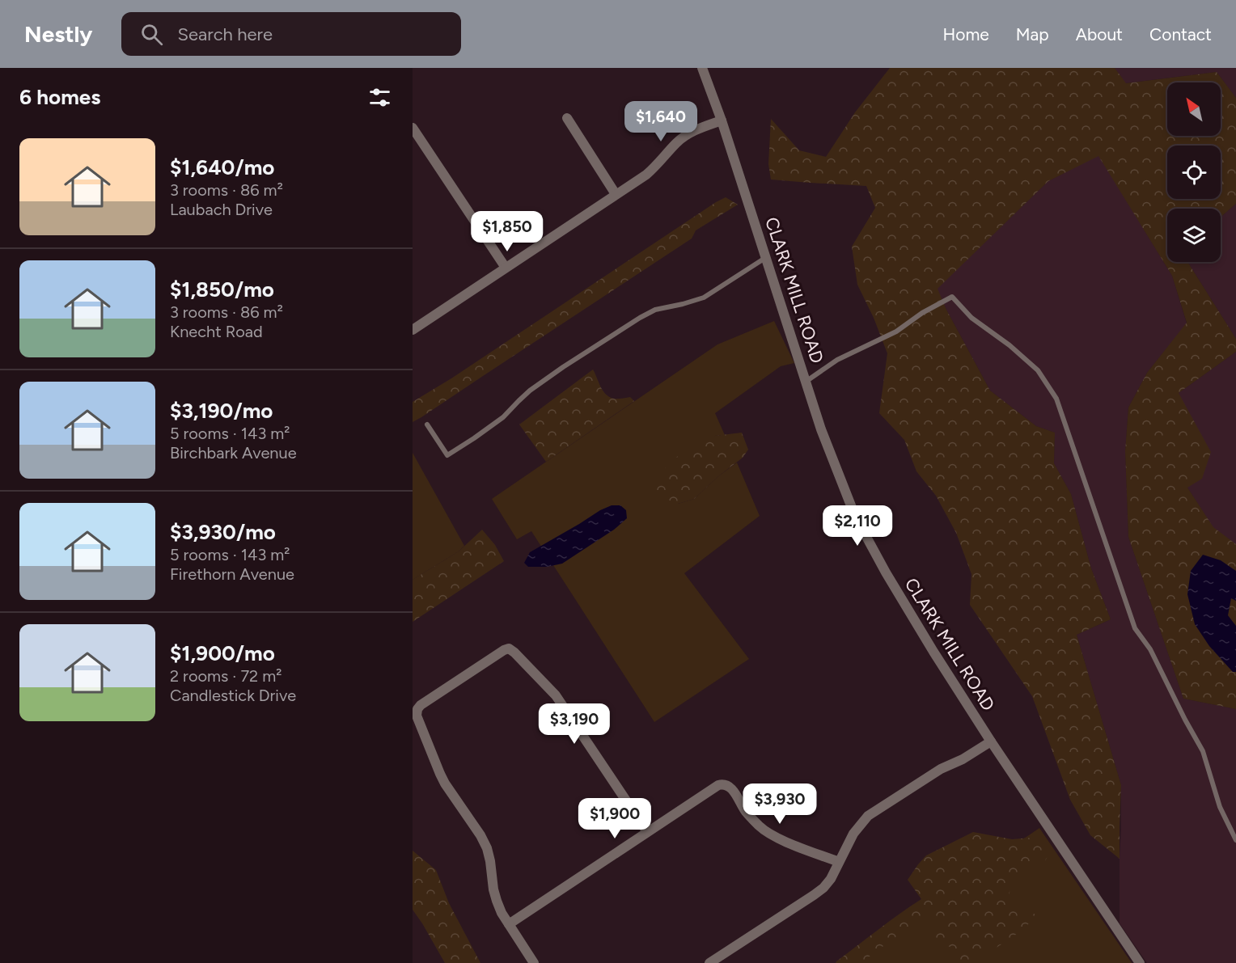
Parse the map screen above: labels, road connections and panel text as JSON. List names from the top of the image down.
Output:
{
  "streets": {
    "street": ["CLARK MILL ROAD"]
  },
  "north": "top left",
  "page": {
    "header": "Nestly",
    "search": "Search here",
    "nav": [
      "Home",
      "Map",
      "About",
      "Contact"
    ],
    "heading": "6 homes",
    "price": [
      "$1,640",
      "$1,850",
      "$2,110",
      "$3,190",
      "$3,930",
      "$1,900"
    ],
    "list": [
      {
        "name": "$1,640/mo",
        "note": "3 rooms · 86 m² · Laubach Drive"
      },
      {
        "name": "$1,850/mo",
        "note": "3 rooms · 86 m² · Knecht Road"
      },
      {
        "name": "$3,190/mo",
        "note": "5 rooms · 143 m² · Birchbark Avenue"
      },
      {
        "name": "$3,930/mo",
        "note": "5 rooms · 143 m² · Firethorn Avenue"
      },
      {
        "name": "$1,900/mo",
        "note": "2 rooms · 72 m² · Candlestick Drive"
      }
    ]
  }
}
